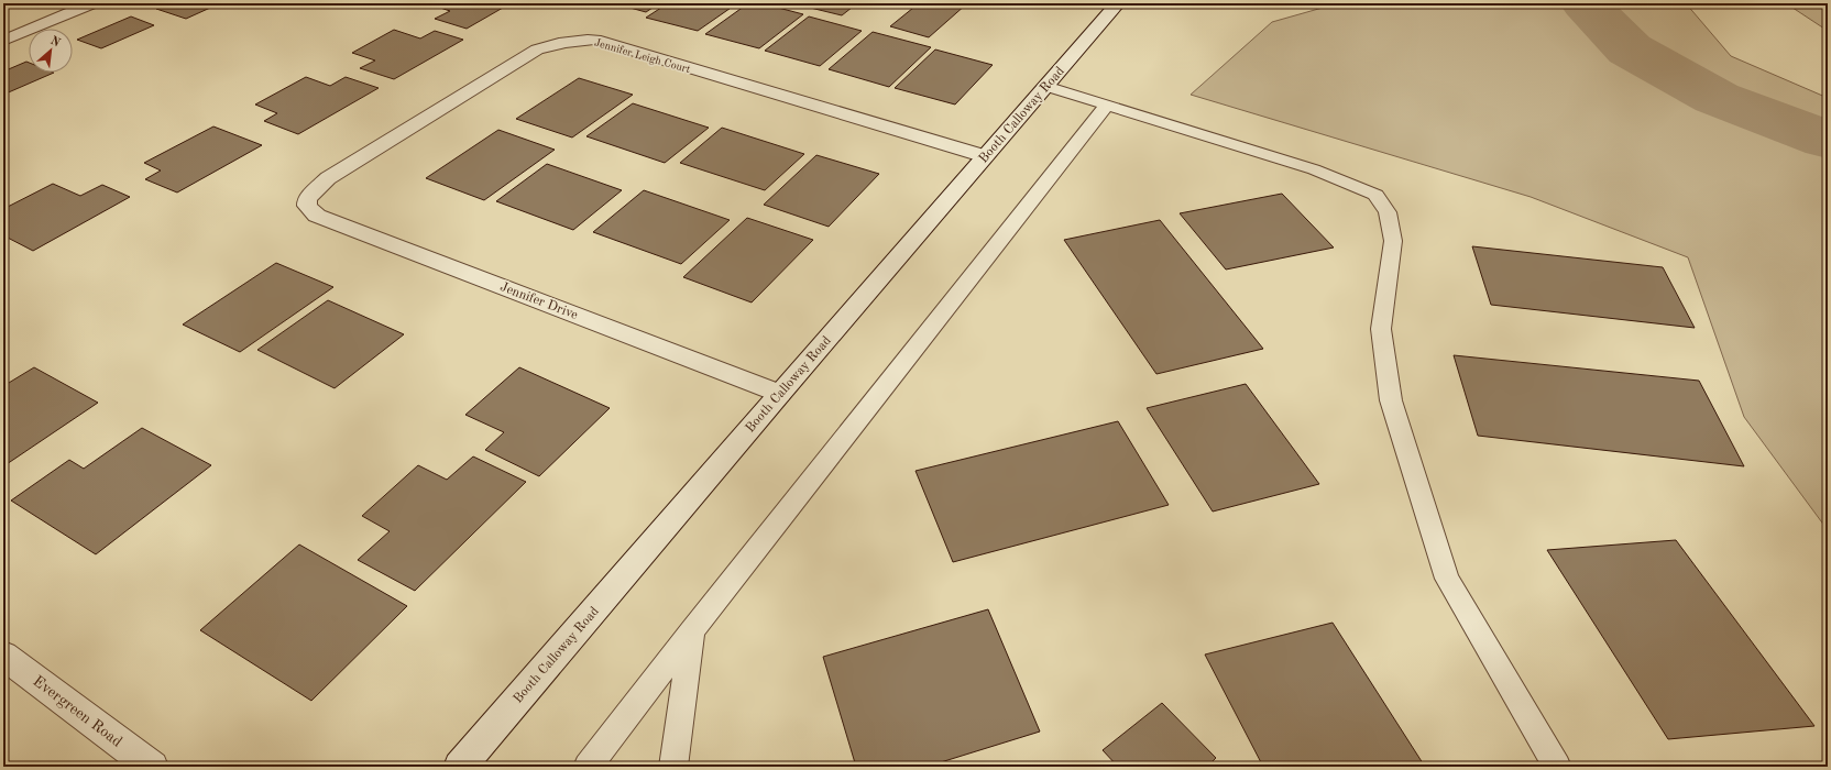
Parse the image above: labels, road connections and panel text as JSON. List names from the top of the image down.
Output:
{
  "streets": {
    "street": [
      "Jennifer Leigh Court",
      "Booth Calloway Road",
      "Jennifer Drive",
      "Evergreen Road"
    ]
  },
  "crossings": [
    ["Jennifer Leigh Court", "Booth Calloway Road"],
    ["Jennifer Leigh Court", "Jennifer Drive"],
    ["Booth Calloway Road", "Jennifer Drive"]
  ],
  "north": "top right"
}
